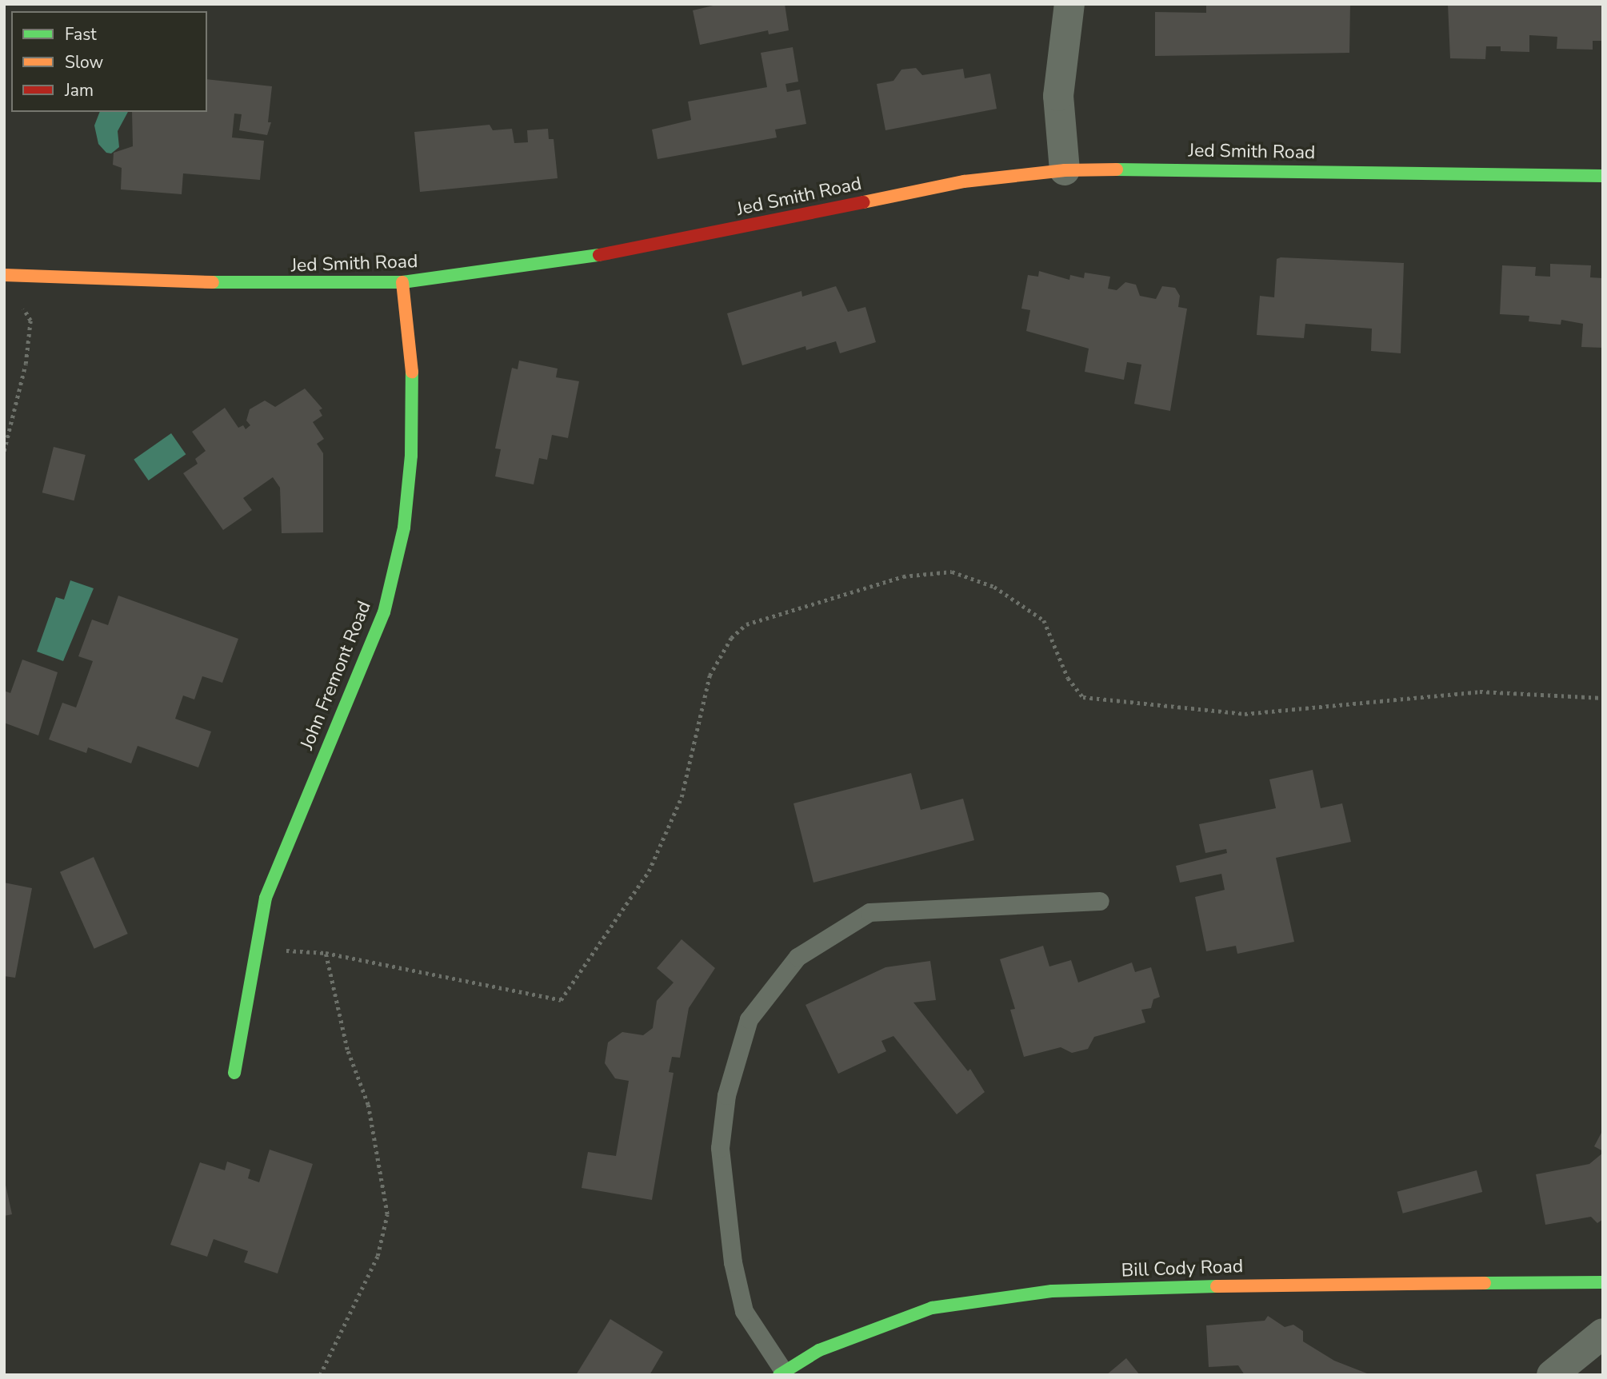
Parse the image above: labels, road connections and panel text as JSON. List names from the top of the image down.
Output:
{
  "streets": {
    "street": ["Jed Smith Road", "John Fremont Road", "Bill Cody Road"]
  },
  "crossings": [
    ["Jed Smith Road", "John Fremont Road"]
  ],
  "legend": ["Fast", "Slow", "Jam"]
}
